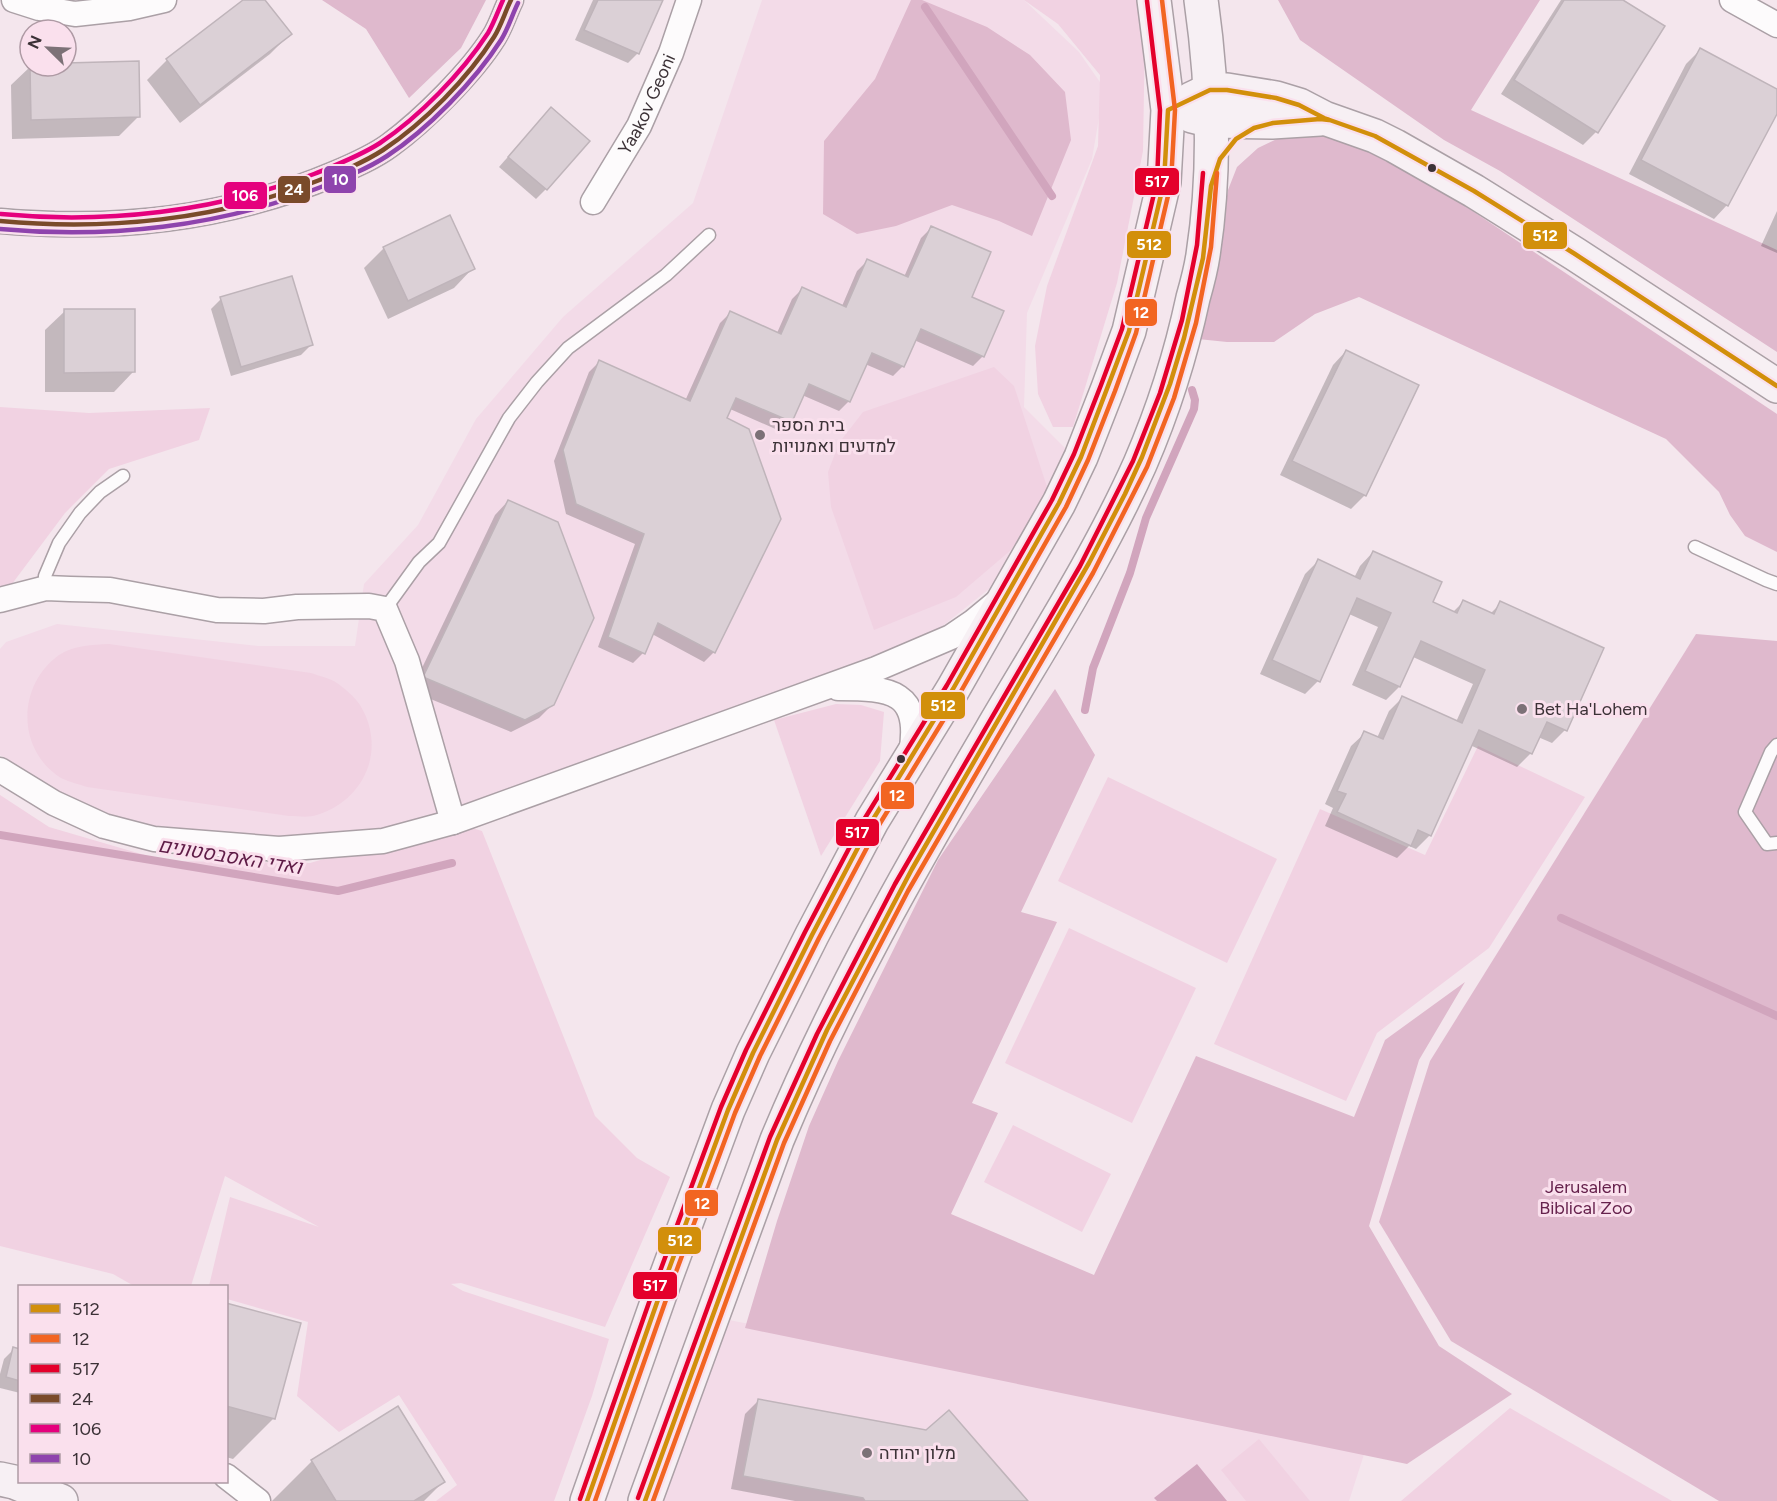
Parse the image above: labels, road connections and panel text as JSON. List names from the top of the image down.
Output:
{
  "streets": {
    "street": ["Yaakov Geoni"]
  },
  "water": ["ואדי האסבסטונים"],
  "parks": ["Jerusalem Biblical Zoo"],
  "places": ["בית הספר למדעים ואמנויות", "Bet Ha'Lohem", "מלון יהודה"],
  "lines": [
    "transit line 12",
    "transit line 24",
    "transit line 106",
    "transit line 517",
    "transit line 10",
    "transit line 512"
  ],
  "legend": [
    "512",
    "12",
    "517",
    "24",
    "106",
    "10"
  ],
  "north": "top left"
}
